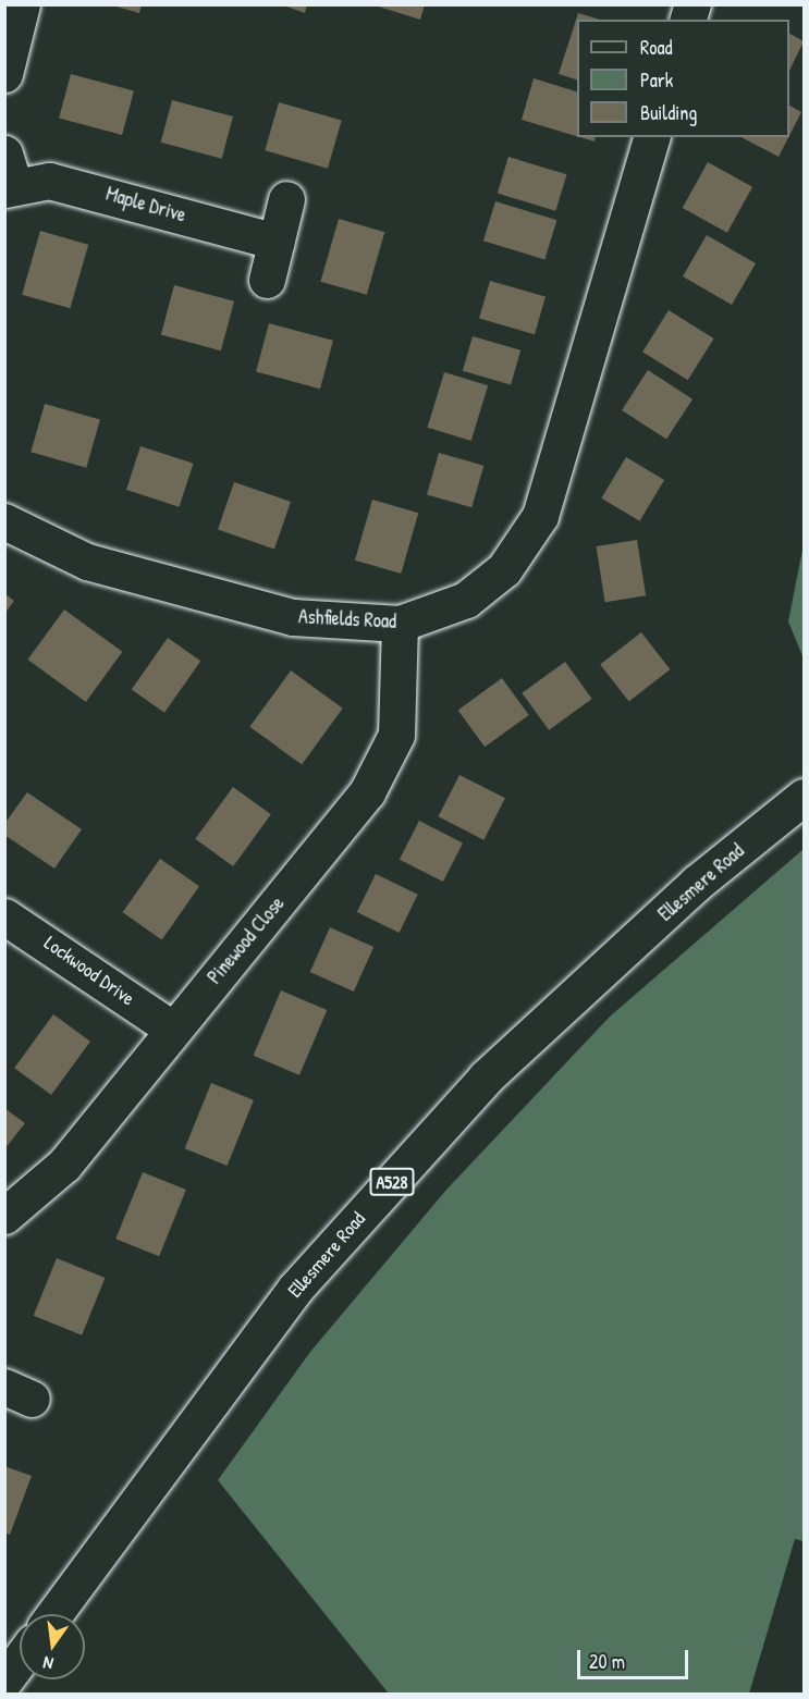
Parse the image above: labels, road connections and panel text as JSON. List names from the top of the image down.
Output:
{
  "streets": {
    "street": [
      "Maple Drive",
      "Ashfields Road",
      "Ellesmere Road",
      "Pinewood Close",
      "Lockwood Drive",
      "A528"
    ]
  },
  "crossings": [
    ["Ashfields Road", "Pinewood Close"],
    ["Pinewood Close", "Lockwood Drive"]
  ],
  "legend": ["Road", "Park", "Building"],
  "scale_bar": "20 m",
  "north": "bottom"
}
